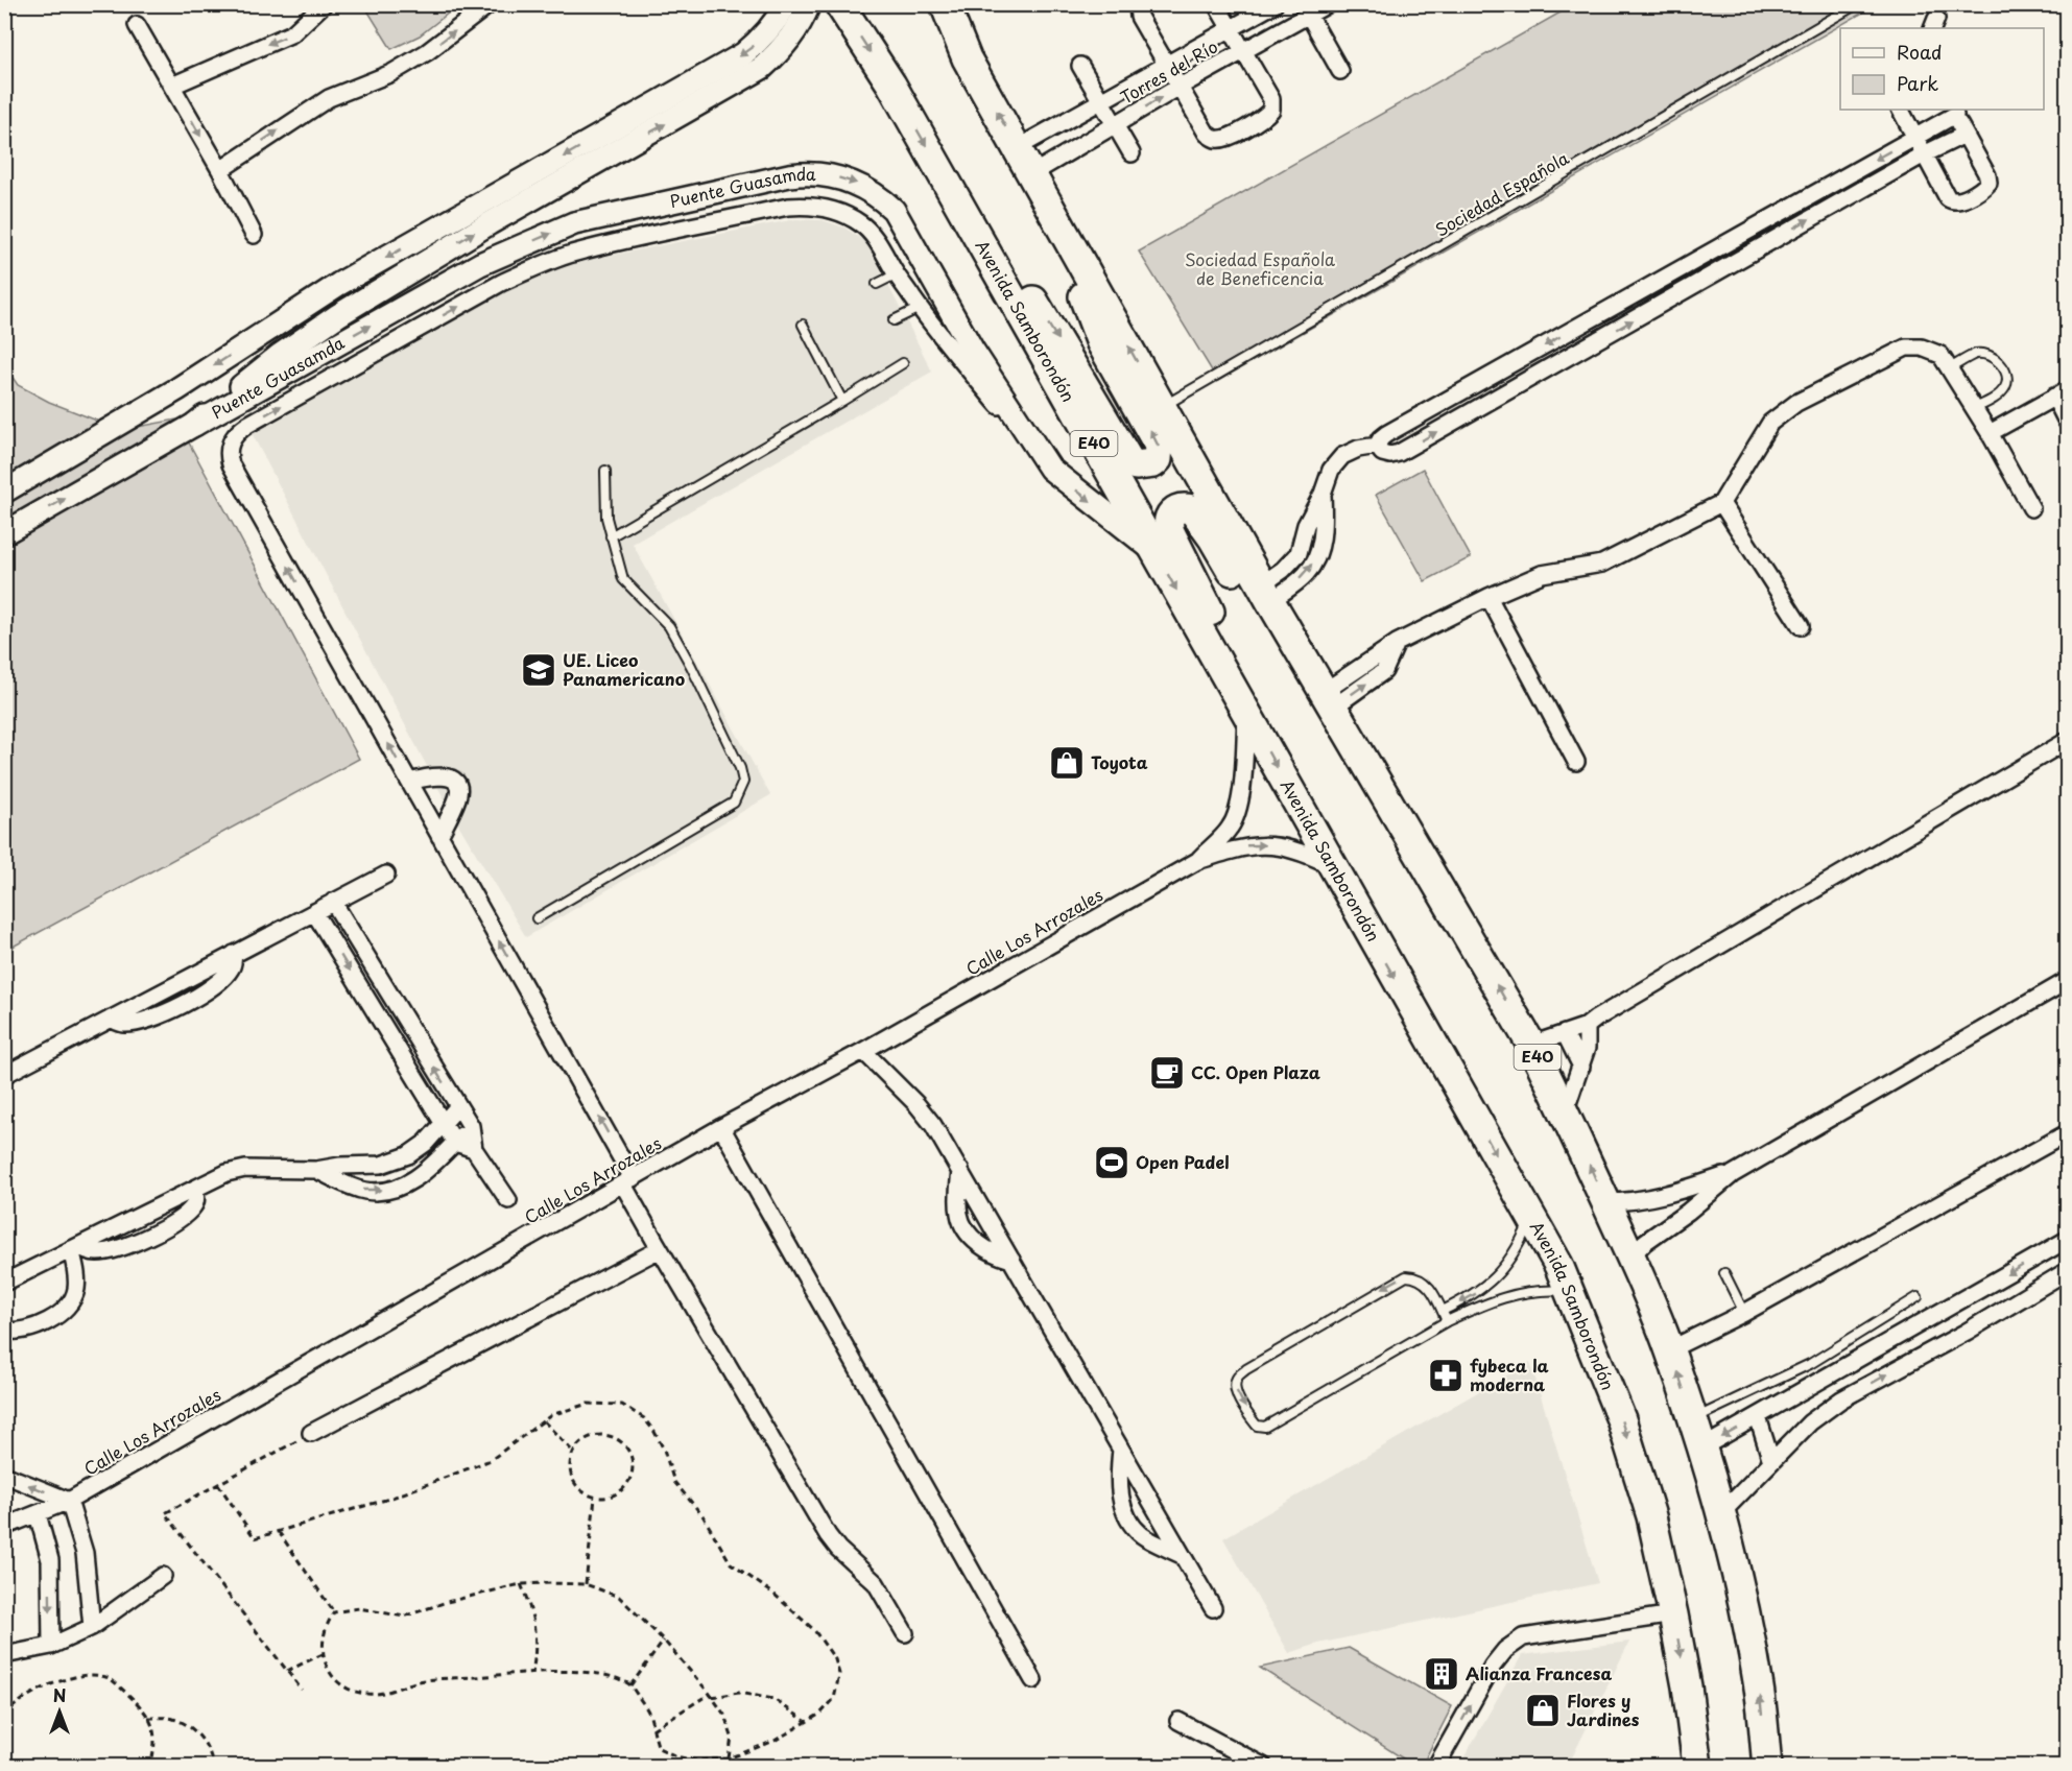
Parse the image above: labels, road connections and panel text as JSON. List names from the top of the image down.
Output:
{
  "streets": {
    "highway": ["Avenida Samborondón", "E40"],
    "main road": ["Puente Guasamda"],
    "street": ["Torres del Río", "Calle Los Arrozales"],
    "lane": ["Sociedad Española"]
  },
  "crossings": [
    ["Torres del Río", "E40"],
    ["Puente Guasamda", "Avenida Samborondón"],
    ["Sociedad Española", "E40"],
    ["Avenida Samborondón", "Calle Los Arrozales"]
  ],
  "parks": ["Sociedad Española de Beneficencia"],
  "places": {
    "school or university": ["UE. Liceo Panamericano"],
    "shop": ["Toyota", "Flores y Jardines"],
    "cafe": ["CC. Open Plaza"],
    "sports": ["Open Padel"],
    "pharmacy": ["fybeca la moderna"],
    "building": ["Alianza Francesa"]
  },
  "legend": ["Road", "Park"],
  "north": "top"
}
